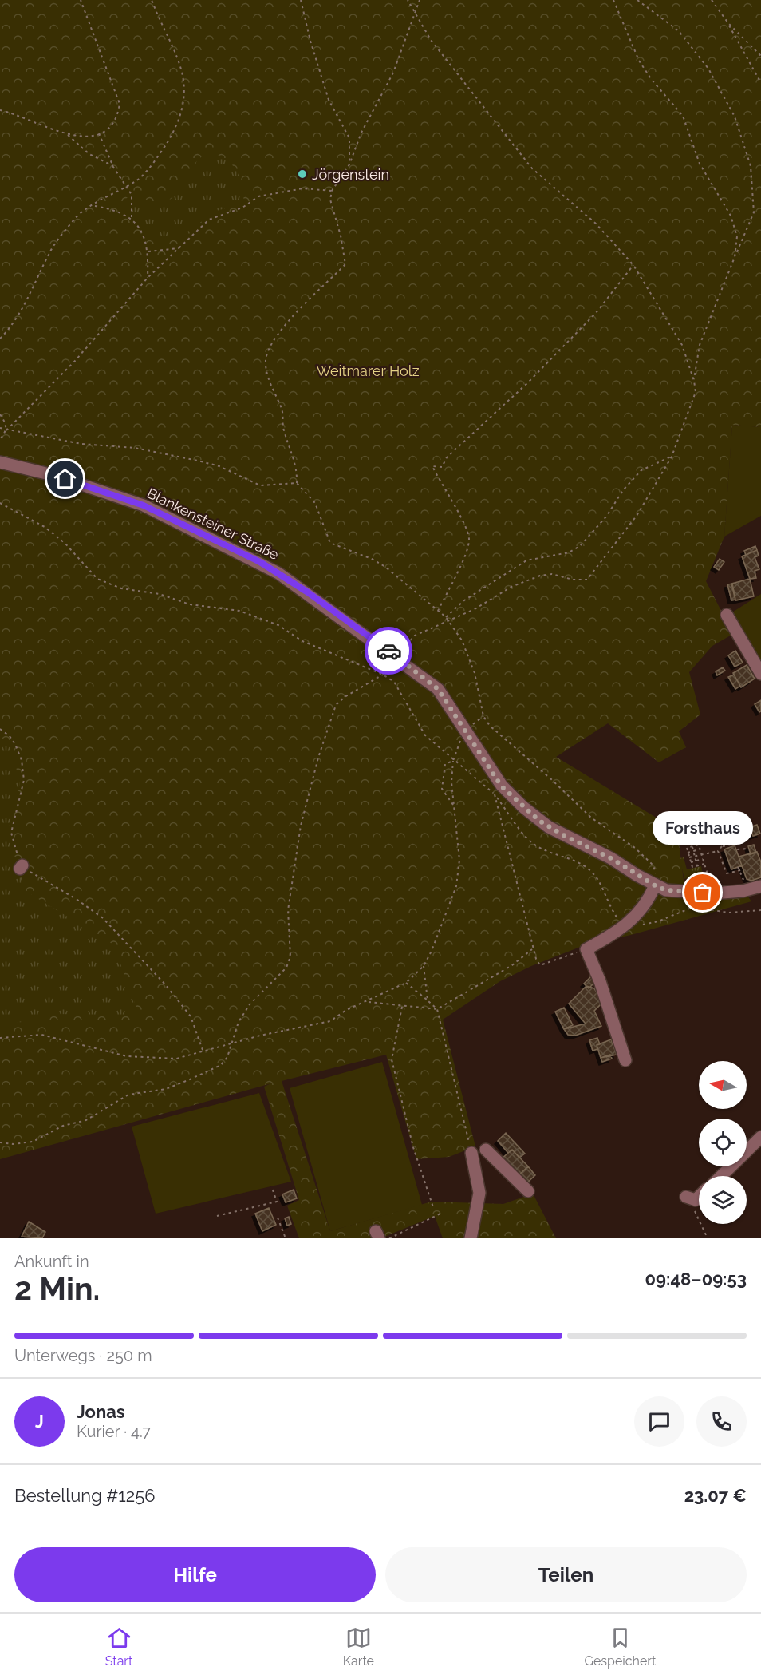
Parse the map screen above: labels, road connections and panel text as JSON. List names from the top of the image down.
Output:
{
  "streets": {
    "street": ["Blankensteiner Straße"]
  },
  "parks": ["Weitmarer Holz"],
  "places": ["Jörgenstein", "Forsthaus"],
  "north": "left",
  "page": {
    "bubble": "Forsthaus",
    "heading": ["2 Min.", "Ankunft in", "09:48–09:53"],
    "panel": [
      "Jonas",
      "Kurier · 4.7",
      "Bestellung #1256",
      "23.07 €"
    ],
    "bar": "Unterwegs · 250 m",
    "round": "J",
    "buttons": ["Hilfe", "Teilen"],
    "tabs": ["Start", "Karte", "Gespeichert"]
  }
}
